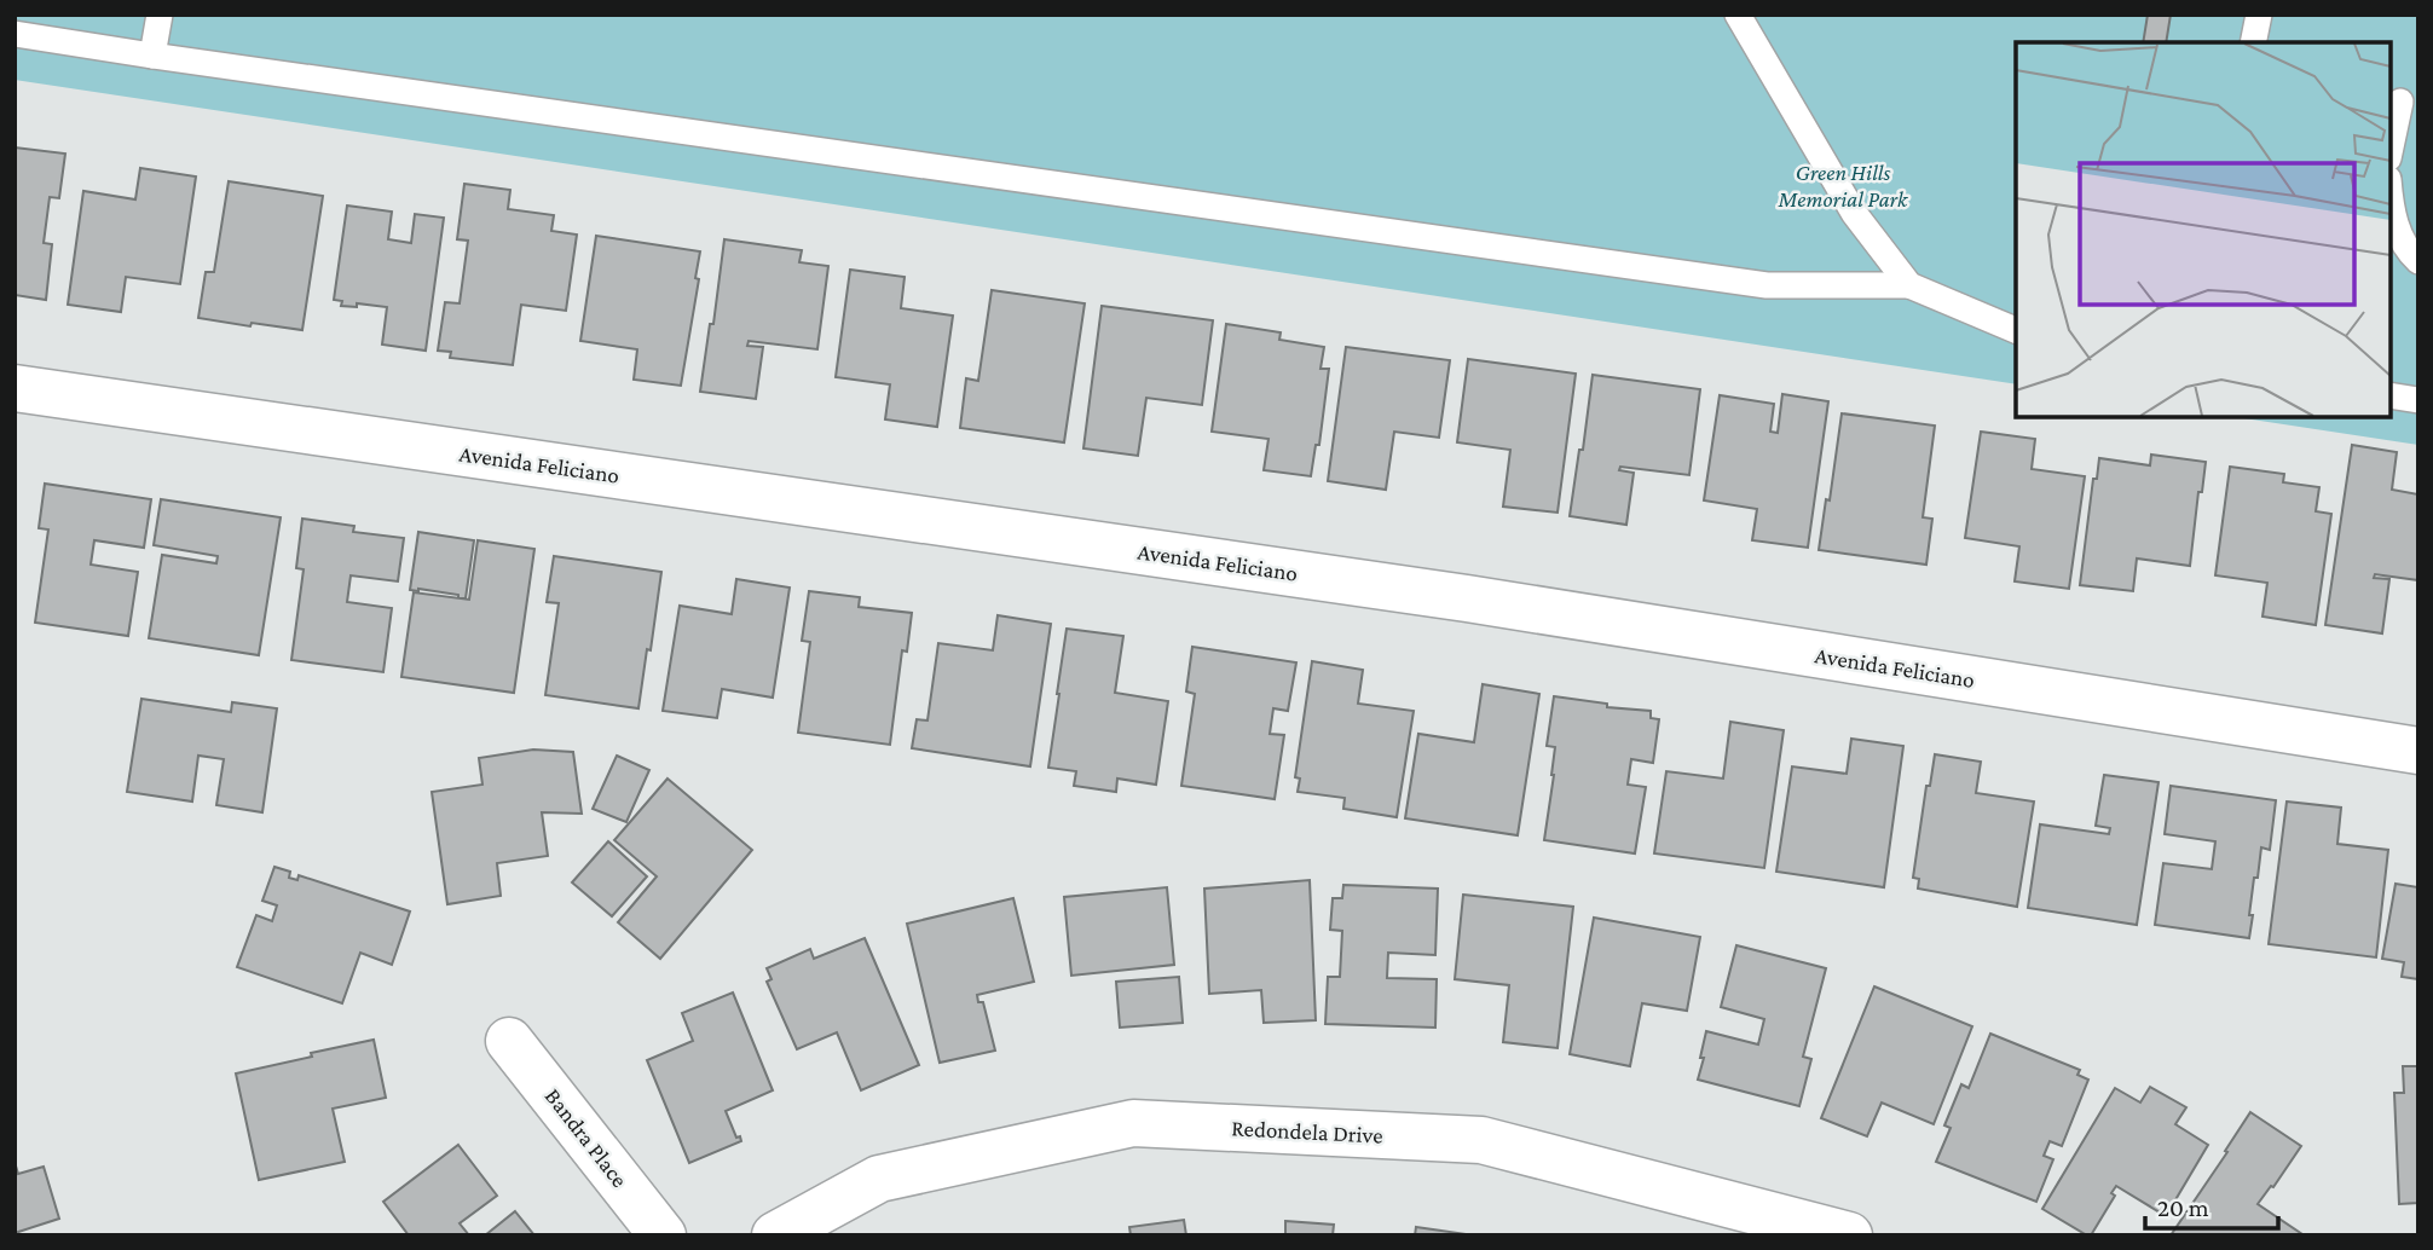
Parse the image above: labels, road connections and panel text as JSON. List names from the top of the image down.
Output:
{
  "streets": {
    "street": ["Avenida Feliciano", "Redondela Drive", "Bandra Place"]
  },
  "parks": ["Green Hills Memorial Park"],
  "scale_bar": "20 m"
}
